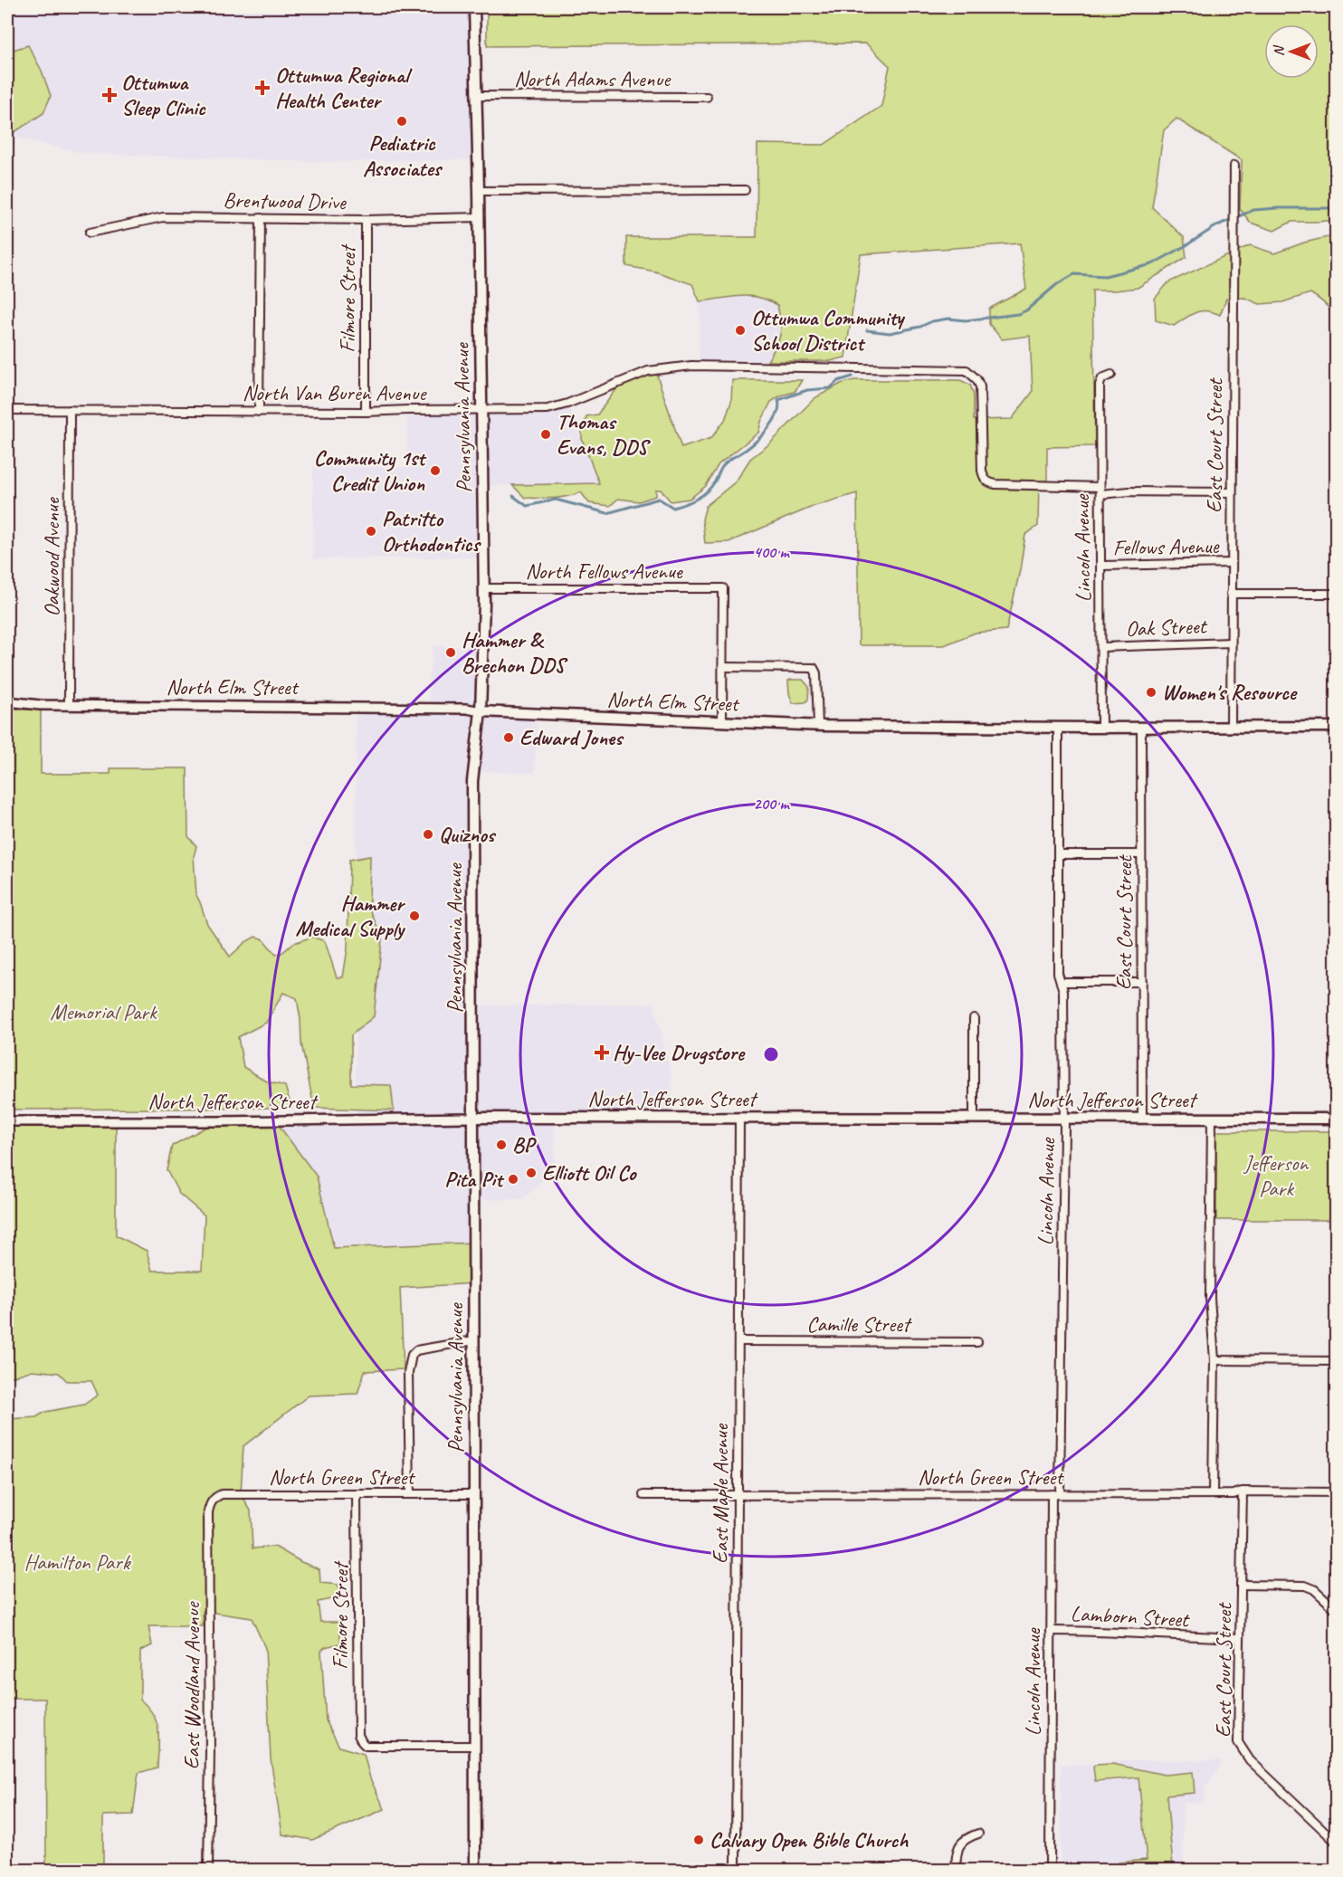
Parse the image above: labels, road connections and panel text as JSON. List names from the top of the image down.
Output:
{
  "streets": {
    "main road": ["Pennsylvania Avenue", "North Elm Street", "North Jefferson Street"],
    "street": [
      "North Adams Avenue",
      "Brentwood Drive",
      "Filmore Street",
      "North Van Buren Avenue",
      "East Court Street",
      "Fellows Avenue",
      "Lincoln Avenue",
      "Oakwood Avenue",
      "North Fellows Avenue",
      "Oak Street",
      "Camille Street",
      "North Green Street",
      "East Maple Avenue",
      "Lamborn Street",
      "East Woodland Avenue"
    ]
  },
  "crossings": [
    ["North Adams Avenue", "Pennsylvania Avenue"],
    ["Brentwood Drive", "Filmore Street"],
    ["Brentwood Drive", "Pennsylvania Avenue"],
    ["Filmore Street", "North Van Buren Avenue"],
    ["Filmore Street", "Pennsylvania Avenue"],
    ["Filmore Street", "North Green Street"],
    ["North Van Buren Avenue", "Pennsylvania Avenue"],
    ["North Van Buren Avenue", "Lincoln Avenue"],
    ["North Van Buren Avenue", "Oakwood Avenue"],
    ["Pennsylvania Avenue", "North Fellows Avenue"],
    ["Pennsylvania Avenue", "North Elm Street"],
    ["Pennsylvania Avenue", "North Jefferson Street"],
    ["Pennsylvania Avenue", "North Green Street"],
    ["East Court Street", "Fellows Avenue"],
    ["East Court Street", "Oak Street"],
    ["East Court Street", "North Elm Street"],
    ["East Court Street", "North Jefferson Street"],
    ["East Court Street", "North Green Street"],
    ["East Court Street", "Lamborn Street"],
    ["Fellows Avenue", "Lincoln Avenue"],
    ["Lincoln Avenue", "Oak Street"],
    ["Lincoln Avenue", "North Elm Street"],
    ["Lincoln Avenue", "North Jefferson Street"],
    ["Lincoln Avenue", "North Green Street"],
    ["Lincoln Avenue", "Lamborn Street"],
    ["Oakwood Avenue", "North Elm Street"],
    ["North Jefferson Street", "East Maple Avenue"],
    ["Camille Street", "East Maple Avenue"],
    ["North Green Street", "East Maple Avenue"],
    ["North Green Street", "East Woodland Avenue"]
  ],
  "parks": ["Memorial Park", "Jefferson Park", "Hamilton Park"],
  "places": {
    "health": ["Ottumwa Regional Health Center", "Ottumwa Sleep Clinic", "Hy-Vee Drugstore"],
    "other": [
      "Pediatric Associates",
      "Ottumwa Community School District",
      "Thomas Evans, DDS",
      "Community 1st Credit Union",
      "Patritto Orthodontics",
      "Hammer & Brechon DDS",
      "Women's Resource",
      "Edward Jones",
      "Quiznos",
      "Hammer Medical Supply",
      "BP",
      "Elliott Oil Co",
      "Pita Pit",
      "Calvary Open Bible Church"
    ]
  },
  "north": "left",
  "rings": ["400 m", "200 m"]
}
